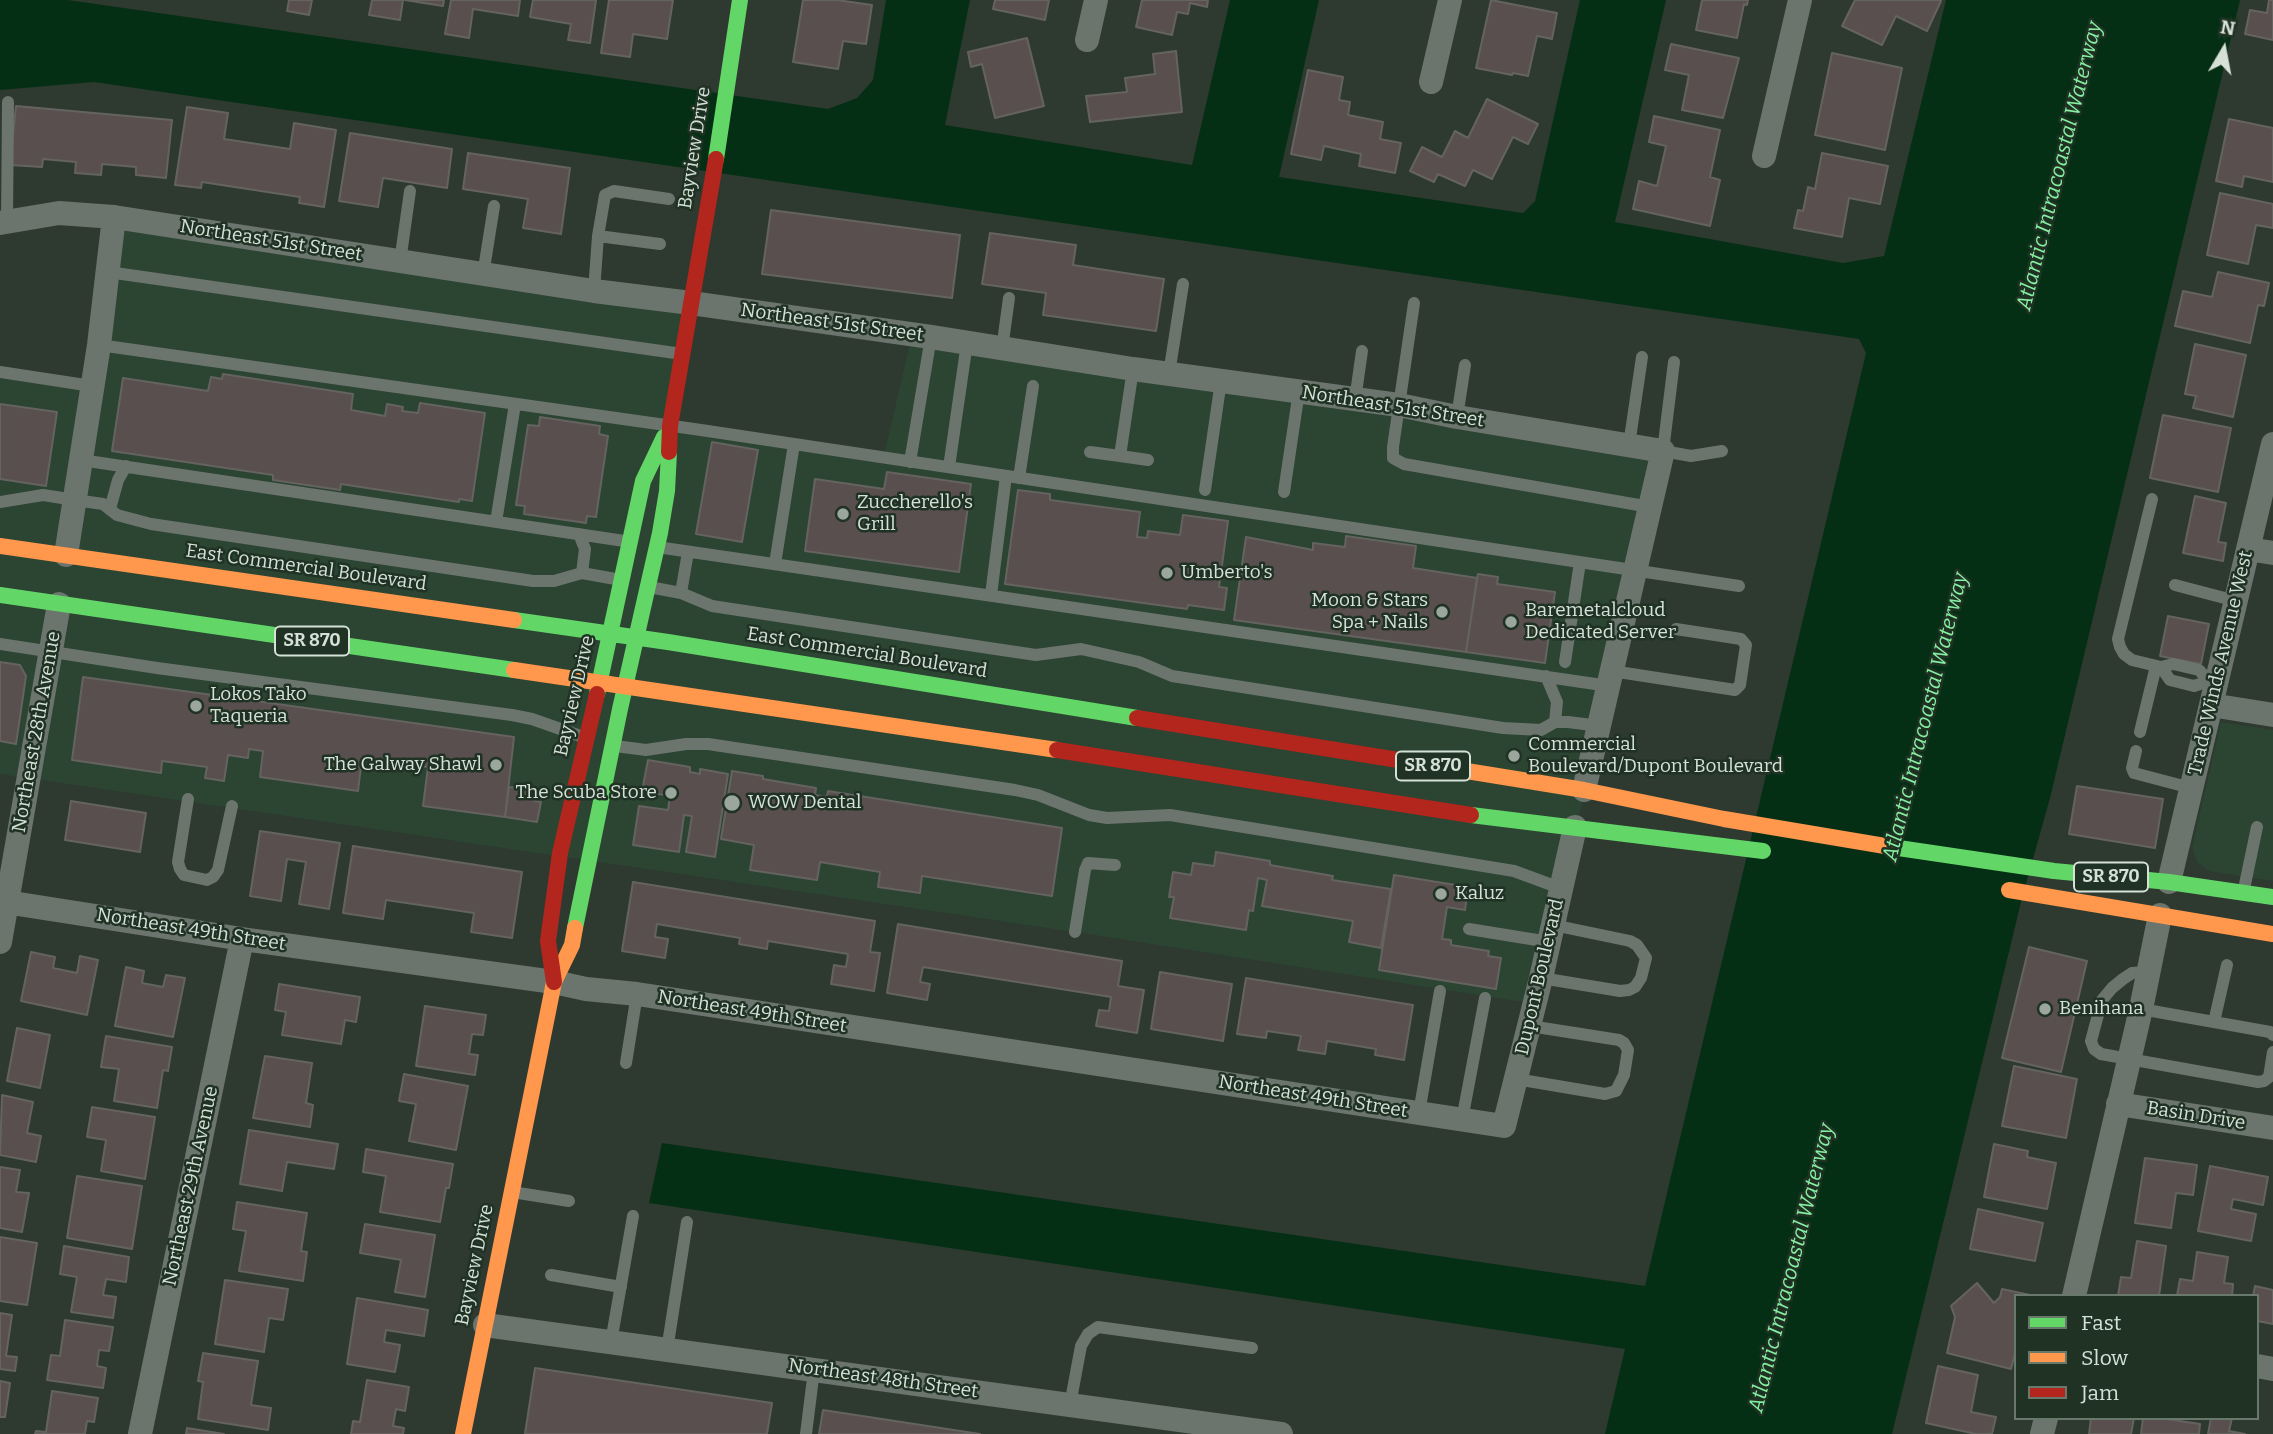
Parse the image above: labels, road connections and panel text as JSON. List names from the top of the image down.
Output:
{
  "streets": {
    "main road": ["Bayview Drive", "East Commercial Boulevard", "SR 870"],
    "street": [
      "Northeast 51st Street",
      "Trade Winds Avenue West",
      "Northeast 28th Avenue",
      "Northeast 49th Street",
      "Dupont Boulevard",
      "Basin Drive",
      "Northeast 29th Avenue",
      "Northeast 48th Street"
    ]
  },
  "crossings": [
    ["Bayview Drive", "Northeast 51st Street"],
    ["Bayview Drive", "East Commercial Boulevard"],
    ["Bayview Drive", "Northeast 49th Street"],
    ["Bayview Drive", "Northeast 48th Street"],
    ["Northeast 51st Street", "Dupont Boulevard"],
    ["East Commercial Boulevard", "SR 870"],
    ["East Commercial Boulevard", "Trade Winds Avenue West"],
    ["East Commercial Boulevard", "Northeast 28th Avenue"],
    ["East Commercial Boulevard", "Dupont Boulevard"],
    ["SR 870", "Trade Winds Avenue West"],
    ["Northeast 28th Avenue", "Northeast 49th Street"],
    ["Northeast 49th Street", "Dupont Boulevard"],
    ["Northeast 49th Street", "Northeast 29th Avenue"]
  ],
  "water": ["Atlantic Intracoastal Waterway"],
  "places": [
    "Zuccherello's Grill",
    "Umberto's",
    "Moon & Stars Spa + Nails",
    "Baremetalcloud Dedicated Server",
    "Lokos Tako Taqueria",
    "Commercial Boulevard/Dupont Boulevard",
    "The Galway Shawl",
    "The Scuba Store",
    "WOW Dental",
    "Kaluz",
    "Benihana"
  ],
  "legend": ["Fast", "Slow", "Jam"],
  "north": "top"
}
